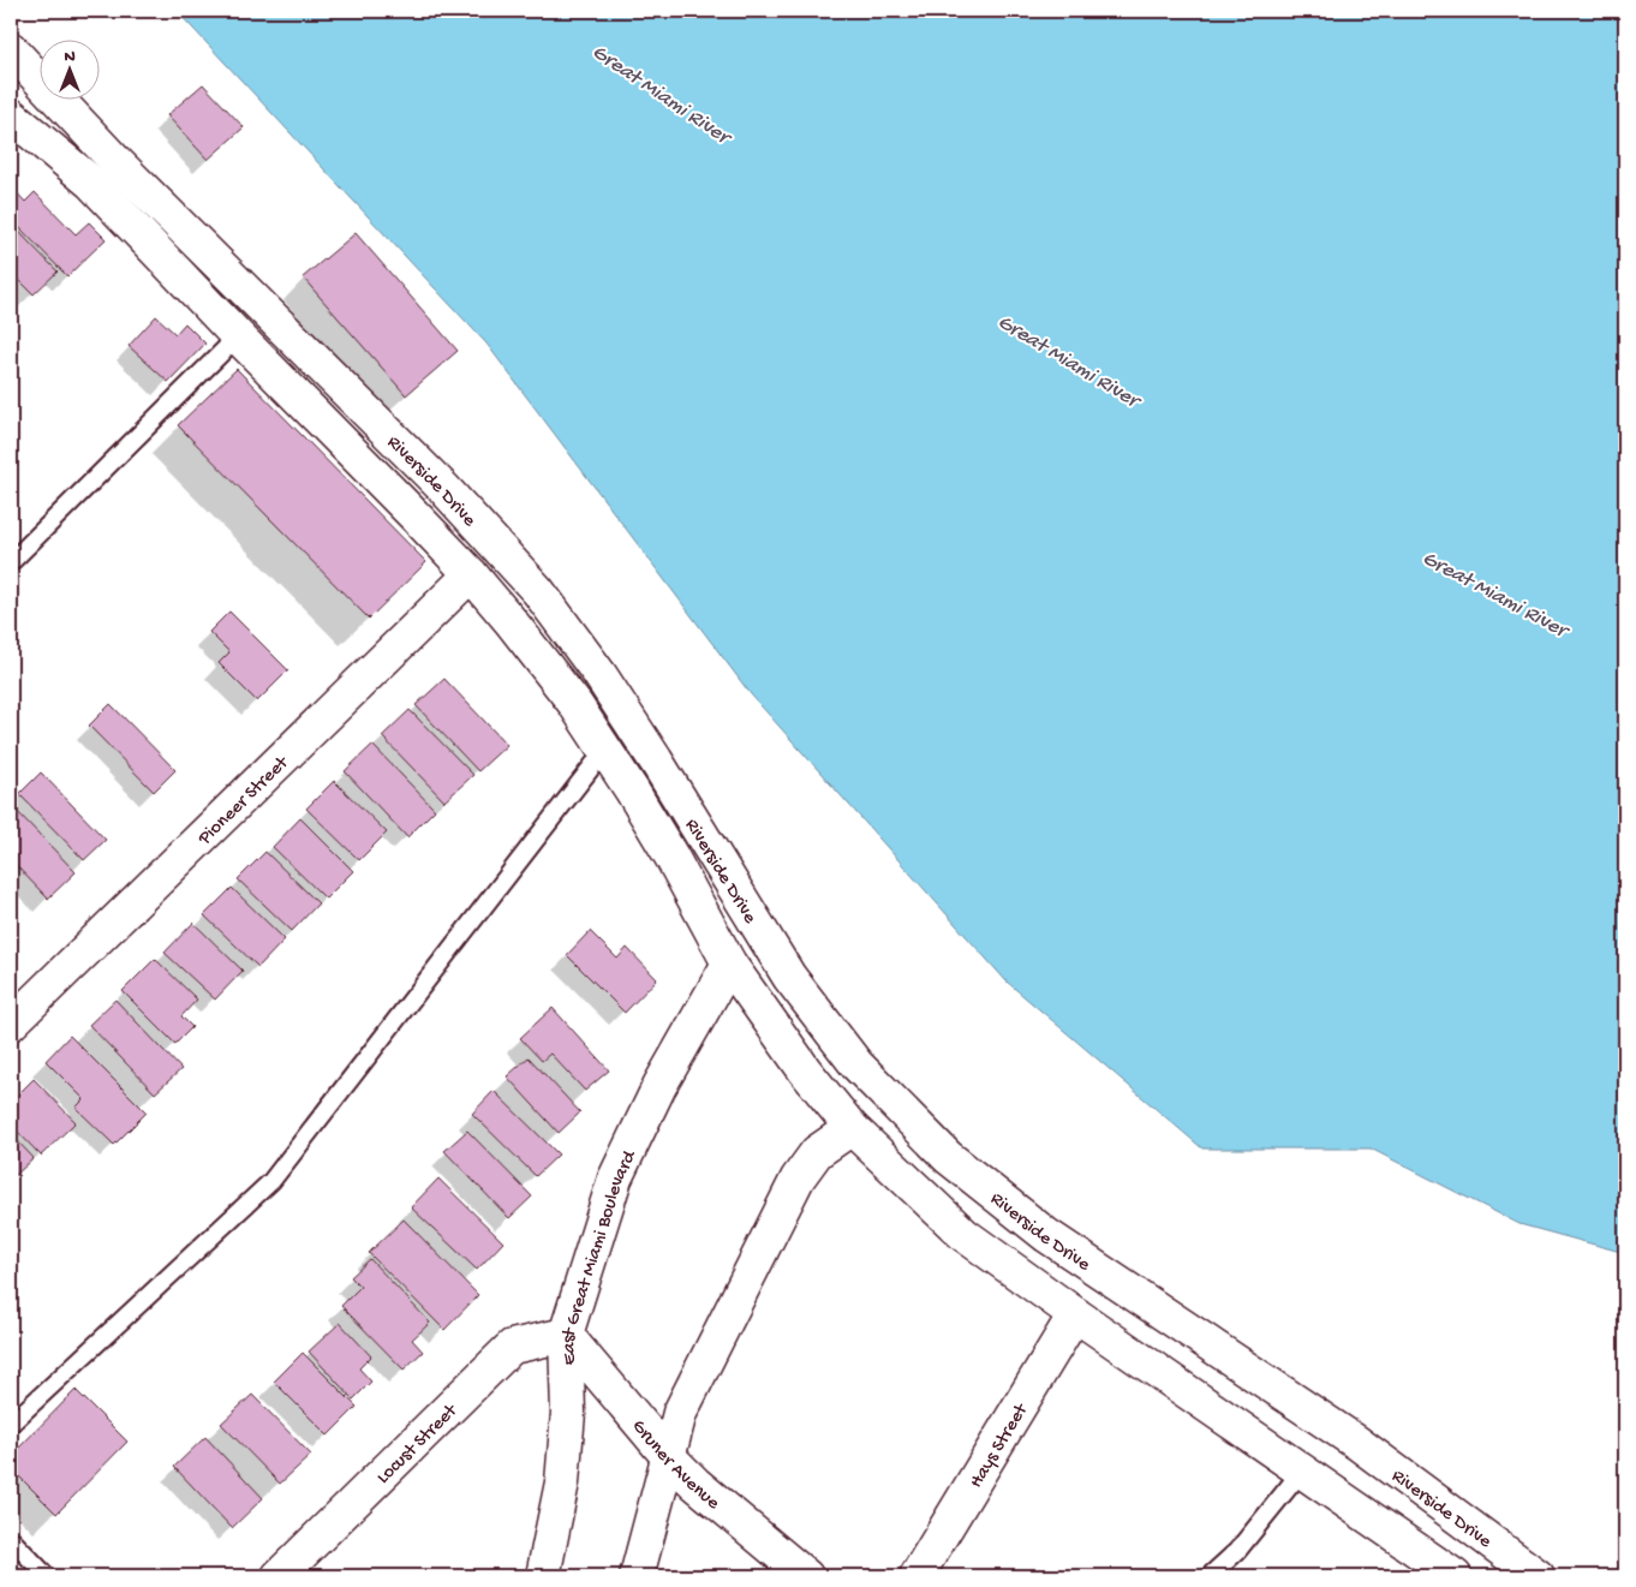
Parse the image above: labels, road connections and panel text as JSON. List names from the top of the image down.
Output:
{
  "streets": {
    "main road": [
      "Riverside Drive",
      "Pioneer Street",
      "East Great Miami Boulevard",
      "Locust Street",
      "Hays Street",
      "Gruner Avenue"
    ]
  },
  "crossings": [
    ["Riverside Drive", "Pioneer Street"],
    ["Riverside Drive", "East Great Miami Boulevard"],
    ["Riverside Drive", "Hays Street"],
    ["East Great Miami Boulevard", "Locust Street"],
    ["East Great Miami Boulevard", "Gruner Avenue"],
    ["Locust Street", "Gruner Avenue"]
  ],
  "water": ["Great Miami River"],
  "north": "top"
}
